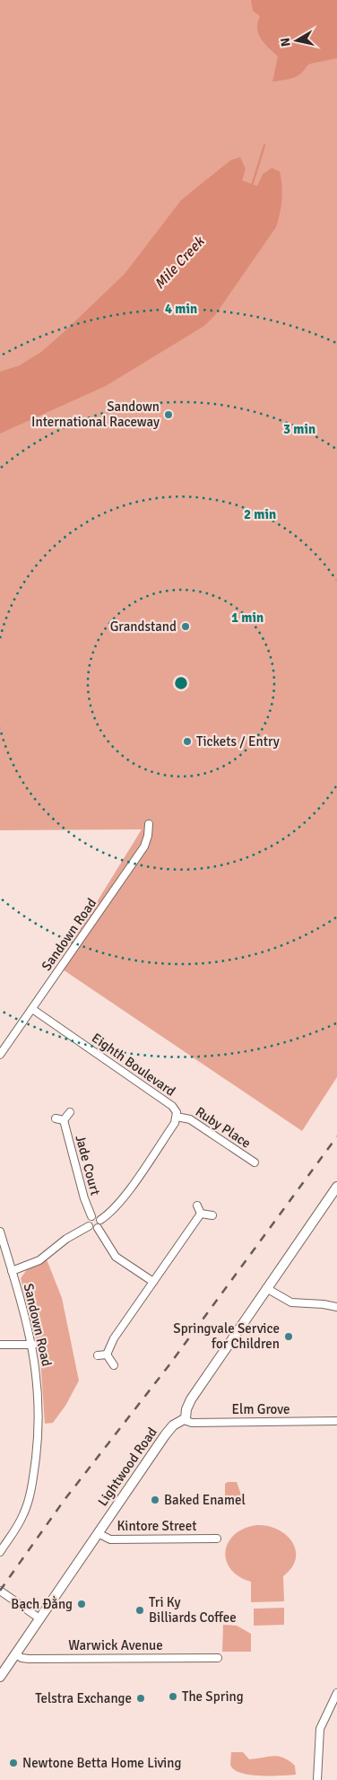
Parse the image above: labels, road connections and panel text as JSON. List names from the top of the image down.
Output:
{
  "streets": {
    "main road": ["Lightwood Road"],
    "street": [
      "Sandown Road",
      "Eighth Boulevard",
      "Ruby Place",
      "Jade Court",
      "Elm Grove",
      "Kintore Street",
      "Warwick Avenue"
    ]
  },
  "crossings": [
    ["Sandown Road", "Eighth Boulevard"],
    ["Eighth Boulevard", "Ruby Place"],
    ["Eighth Boulevard", "Jade Court"],
    ["Elm Grove", "Lightwood Road"],
    ["Lightwood Road", "Kintore Street"],
    ["Lightwood Road", "Warwick Avenue"]
  ],
  "water": ["Mile Creek"],
  "places": [
    "Sandown International Raceway",
    "Grandstand",
    "Tickets / Entry",
    "Springvale Service for Children",
    "Baked Enamel",
    "Bạch Đằng",
    "Tri Ky Billiards Coffee",
    "The Spring",
    "Telstra Exchange",
    "Newtone Betta Home Living"
  ],
  "north": "left",
  "rings": [
    "4 min",
    "3 min",
    "2 min",
    "1 min"
  ]
}
